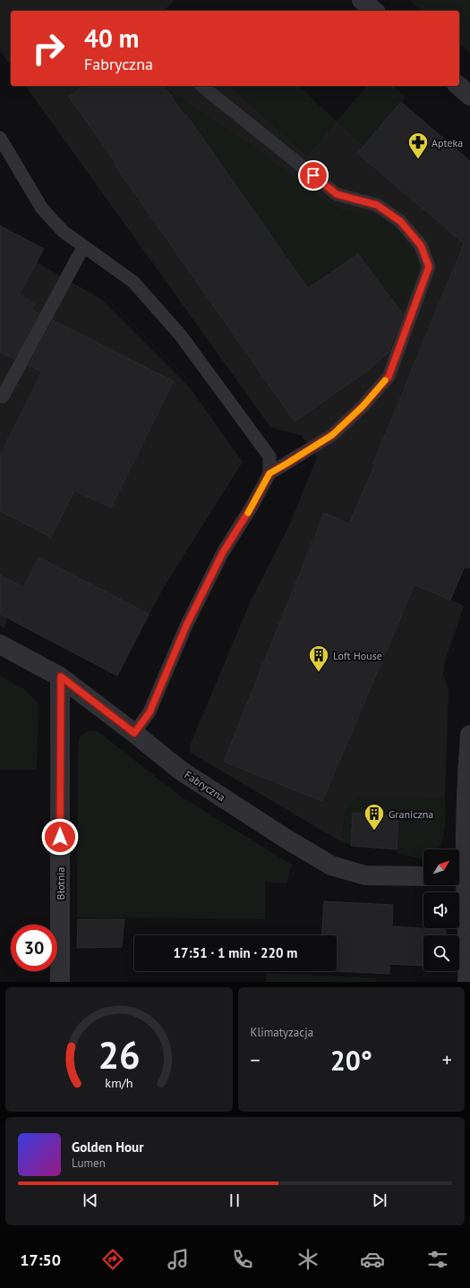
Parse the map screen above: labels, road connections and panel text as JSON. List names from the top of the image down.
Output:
{
  "streets": {
    "street": ["Fabryczna", "Błotnia"]
  },
  "crossings": [
    ["Fabryczna", "Błotnia"]
  ],
  "places": {
    "pharmacy": ["Apteka"],
    "building": ["Loft House", "Graniczna"]
  },
  "north": "top right",
  "page": {
    "turn": ["40 m", "Fabryczna"],
    "limit": "30",
    "trip": "17:51 · 1 min · 220 m",
    "tile": "Klimatyzacja",
    "heat": ["−", "20°", "+"],
    "song": ["Golden Hour", "Lumen"],
    "tabs": "17:50",
    "gauge": ["26", "km/h"]
  }
}
